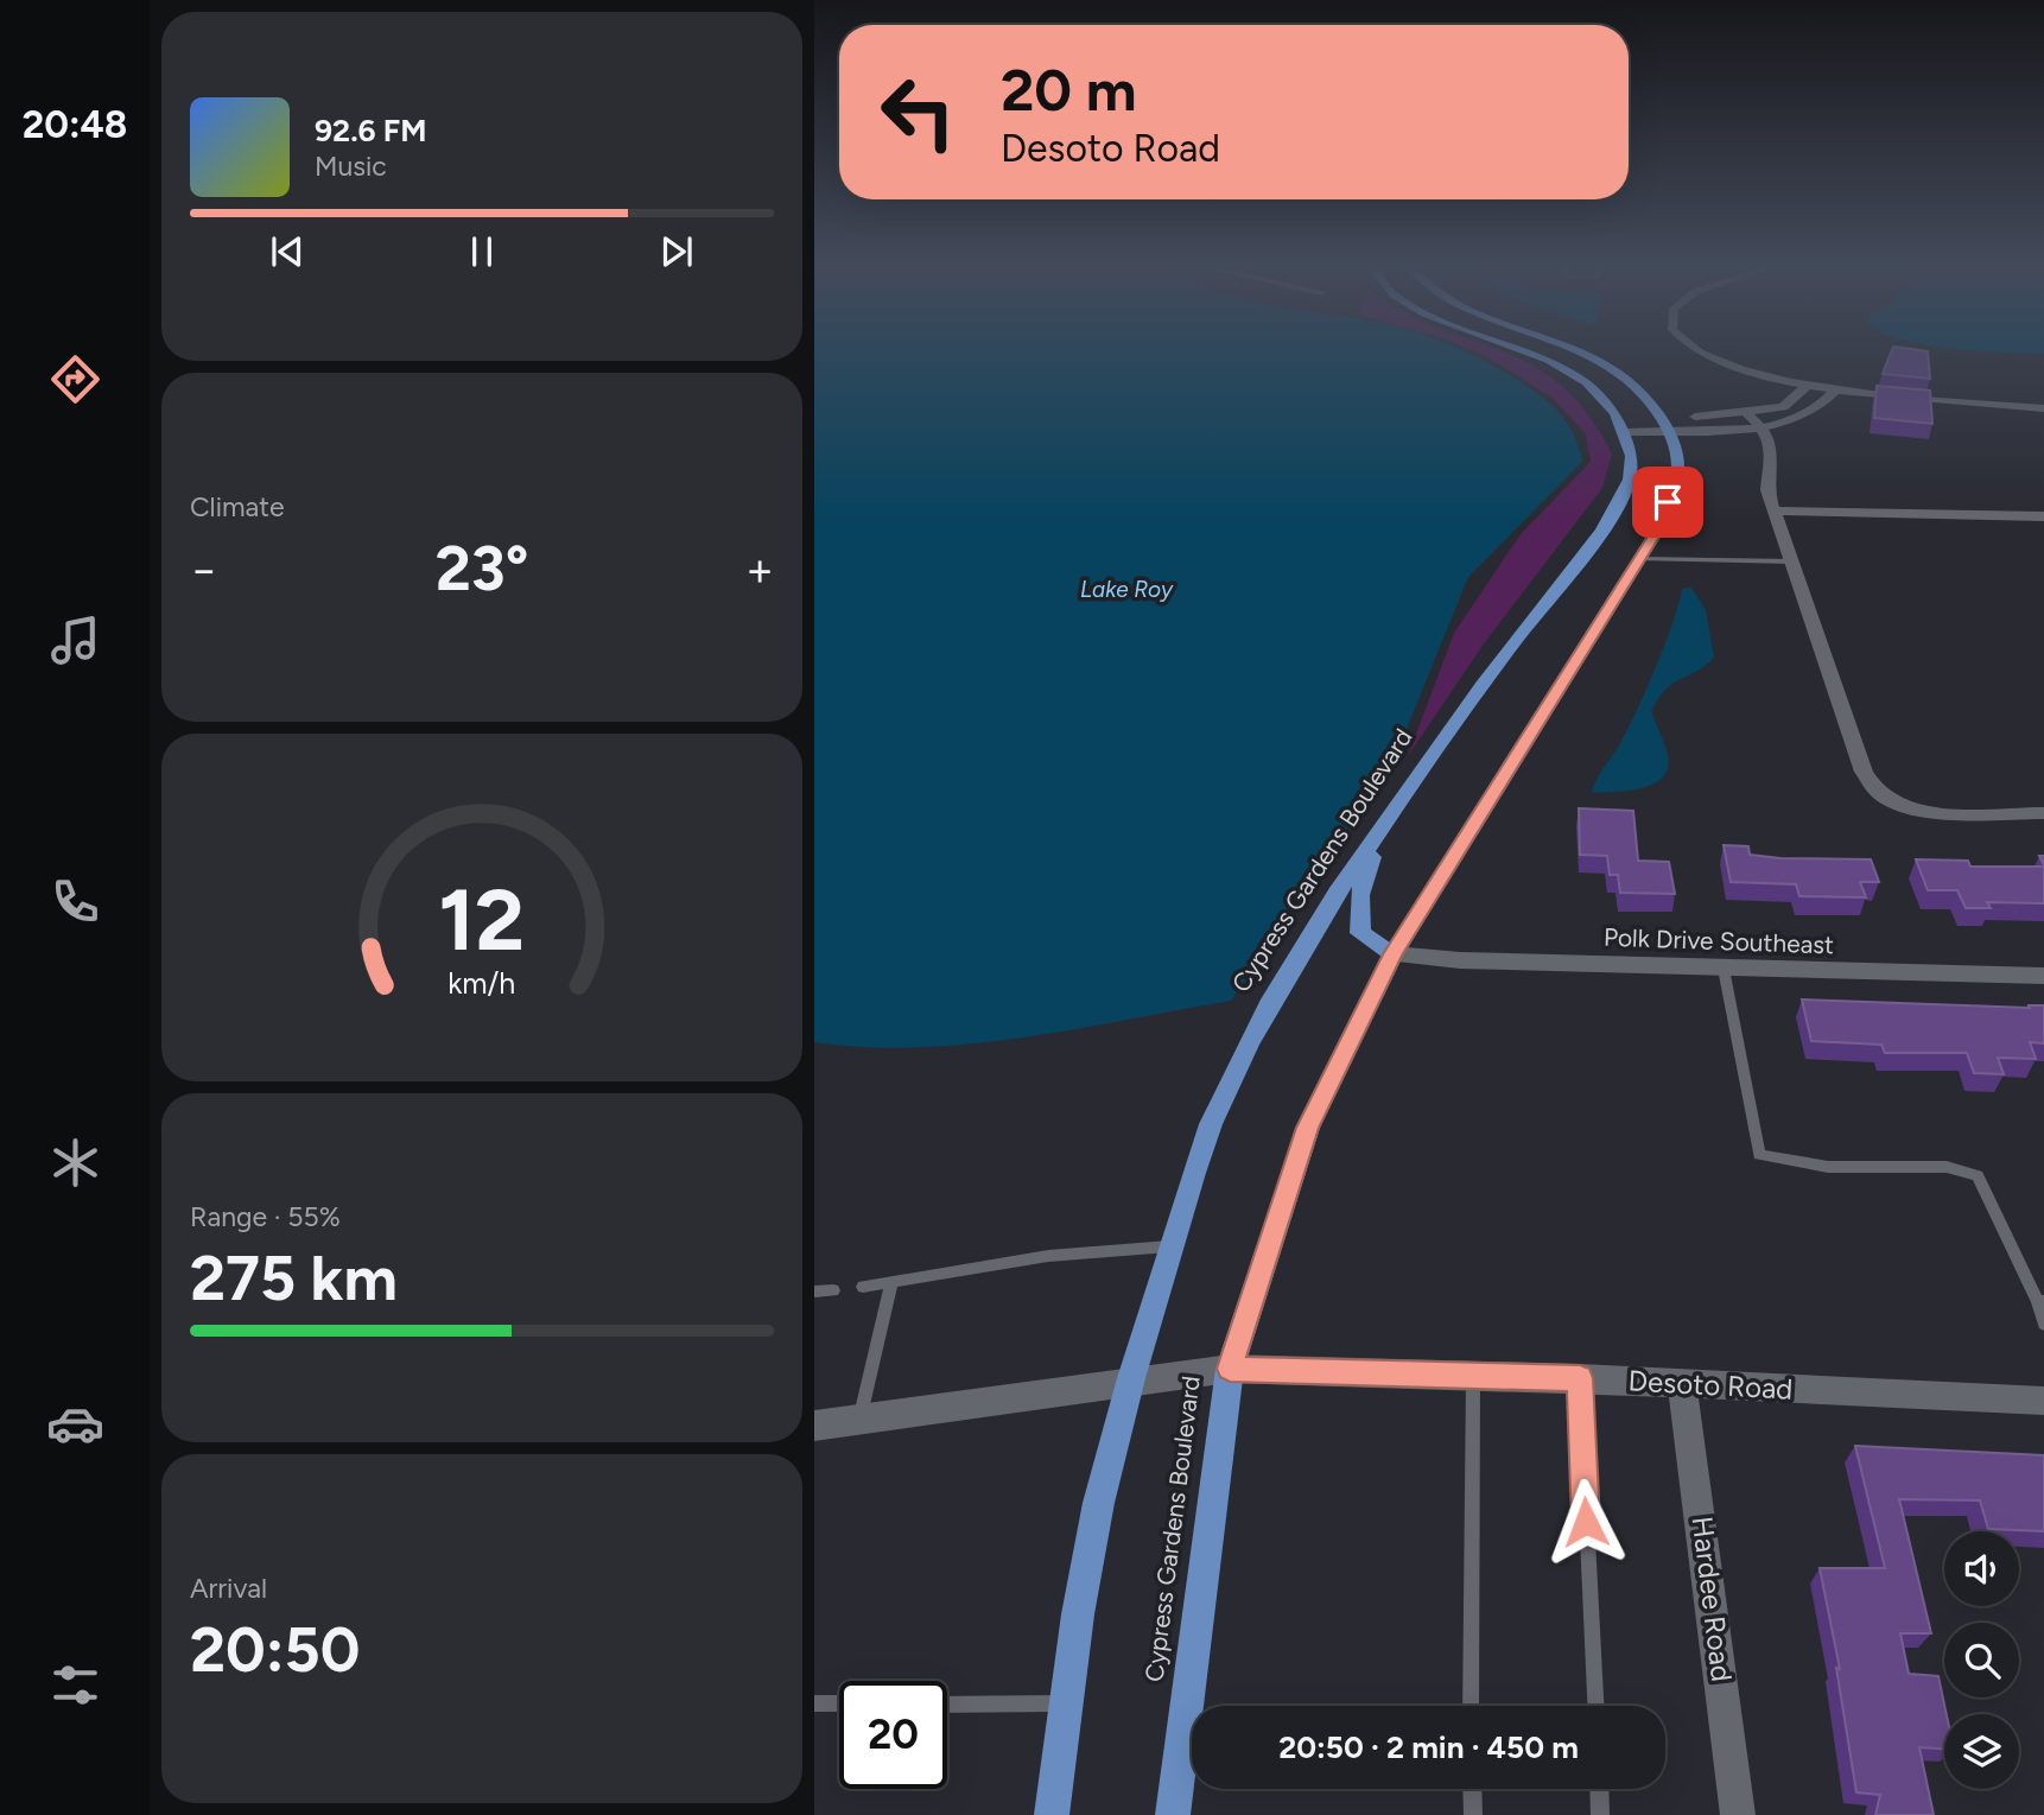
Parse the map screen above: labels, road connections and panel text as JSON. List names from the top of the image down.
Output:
{
  "streets": {
    "main road": ["Cypress Gardens Boulevard"],
    "street": ["Polk Drive Southeast", "Desoto Road", "Hardee Road"]
  },
  "crossings": [
    ["Cypress Gardens Boulevard", "Polk Drive Southeast"],
    ["Cypress Gardens Boulevard", "Desoto Road"],
    ["Desoto Road", "Hardee Road"]
  ],
  "water": ["Lake Roy"],
  "page": {
    "tabs": "20:48",
    "turn": ["20 m", "Desoto Road"],
    "song": ["92.6 FM", "Music"],
    "tile": [
      "Climate",
      ["Range · 55%", "275 km"],
      ["Arrival", "20:50"]
    ],
    "heat": ["−", "23°", "+"],
    "limit": "20",
    "trip": "20:50 · 2 min · 450 m",
    "gauge": ["12", "km/h"]
  }
}
